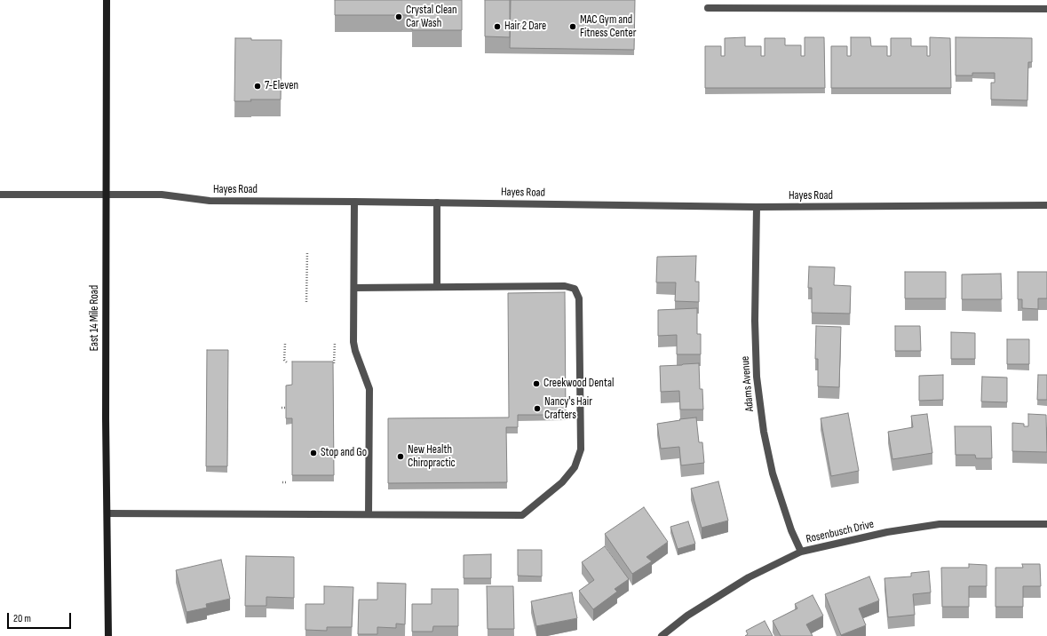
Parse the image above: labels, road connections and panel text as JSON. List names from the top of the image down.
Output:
{
  "streets": {
    "main road": ["East 14 Mile Road"],
    "street": ["Hayes Road", "Adams Avenue", "Rosenbusch Drive"]
  },
  "crossings": [
    ["Hayes Road", "East 14 Mile Road"],
    ["Hayes Road", "Adams Avenue"],
    ["Adams Avenue", "Rosenbusch Drive"]
  ],
  "places": [
    "Crystal Clean Car Wash",
    "Hair 2 Dare",
    "MAC Gym and Fitness Center",
    "7-Eleven",
    "Creekwood Dental",
    "Nancy's Hair Crafters",
    "Stop and Go",
    "New Health Chiropractic"
  ],
  "scale_bar": "20 m"
}
